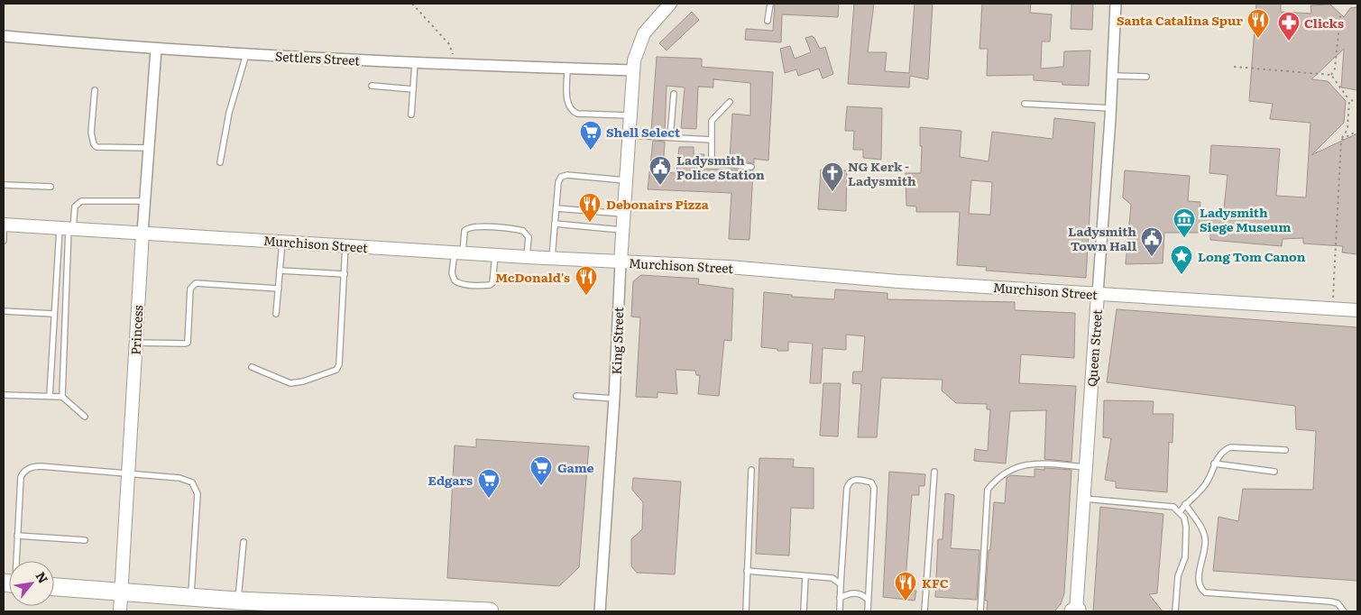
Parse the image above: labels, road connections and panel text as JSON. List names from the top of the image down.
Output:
{
  "streets": {
    "street": [
      "Settlers Street",
      "Murchison Street",
      "Princess",
      "King Street",
      "Queen Street"
    ]
  },
  "crossings": [
    ["Settlers Street", "Princess"],
    ["Settlers Street", "King Street"],
    ["Murchison Street", "Princess"],
    ["Murchison Street", "King Street"],
    ["Murchison Street", "Queen Street"]
  ],
  "places": {
    "restaurant": [
      "Santa Catalina Spur",
      "Debonairs Pizza",
      "McDonald's",
      "KFC"
    ],
    "pharmacy": ["Clicks"],
    "supermarket": ["Shell Select", "Game", "Edgars"],
    "public building": ["Ladysmith Police Station", "Ladysmith Town Hall"],
    "church": ["NG Kerk - Ladysmith"],
    "museum": ["Ladysmith Siege Museum"],
    "place": ["Long Tom Canon"]
  },
  "north": "top right"
}
